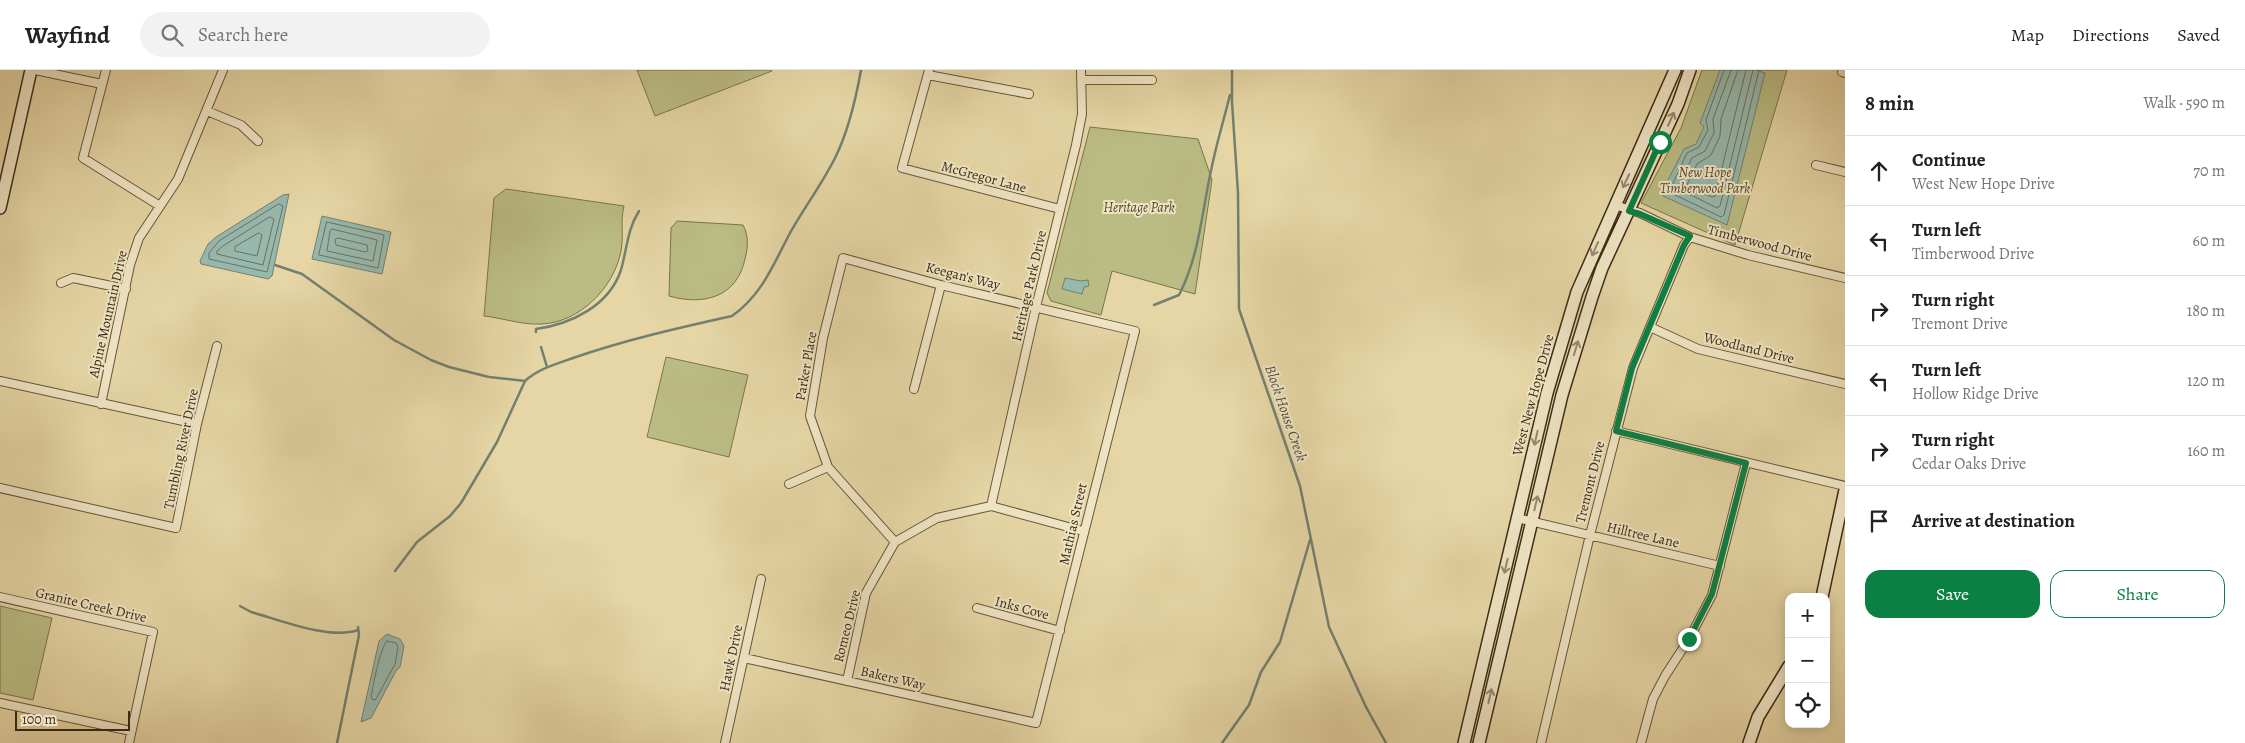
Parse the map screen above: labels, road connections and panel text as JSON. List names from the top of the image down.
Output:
{
  "streets": {
    "main road": ["West New Hope Drive"],
    "street": [
      "McGregor Lane",
      "Timberwood Drive",
      "Keegan's Way",
      "Heritage Park Drive",
      "Alpine Mountain Drive",
      "Woodland Drive",
      "Parker Place",
      "Tumbling River Drive",
      "Tremont Drive",
      "Mathias Street",
      "Hilltree Lane",
      "Granite Creek Drive",
      "Inks Cove",
      "Romeo Drive",
      "Hawk Drive",
      "Bakers Way"
    ]
  },
  "crossings": [
    ["McGregor Lane", "Heritage Park Drive"],
    ["Timberwood Drive", "West New Hope Drive"],
    ["Timberwood Drive", "Tremont Drive"],
    ["Keegan's Way", "Heritage Park Drive"],
    ["Keegan's Way", "Parker Place"],
    ["Keegan's Way", "Mathias Street"],
    ["Woodland Drive", "Tremont Drive"],
    ["Parker Place", "Romeo Drive"],
    ["West New Hope Drive", "Hilltree Lane"],
    ["Tremont Drive", "Hilltree Lane"],
    ["Mathias Street", "Inks Cove"],
    ["Mathias Street", "Bakers Way"],
    ["Romeo Drive", "Bakers Way"],
    ["Hawk Drive", "Bakers Way"]
  ],
  "water": ["Block House Creek"],
  "parks": ["New Hope Timberwood Park", "Heritage Park"],
  "scale_bar": "100 m",
  "page": {
    "header": "Wayfind",
    "search": "Search here",
    "nav": ["Map", "Directions", "Saved"],
    "heading": ["8 min", "Walk · 590 m"],
    "list": [
      ["Continue", "West New Hope Drive", "70 m"],
      ["Turn left", "Timberwood Drive", "60 m"],
      ["Turn right", "Tremont Drive", "180 m"],
      ["Turn left", "Hollow Ridge Drive", "120 m"],
      ["Turn right", "Cedar Oaks Drive", "160 m"],
      "Arrive at destination"
    ],
    "buttons": ["Save", "Share"],
    "map_buttons": ["+", "−"],
    "scale": "100 m"
  }
}
